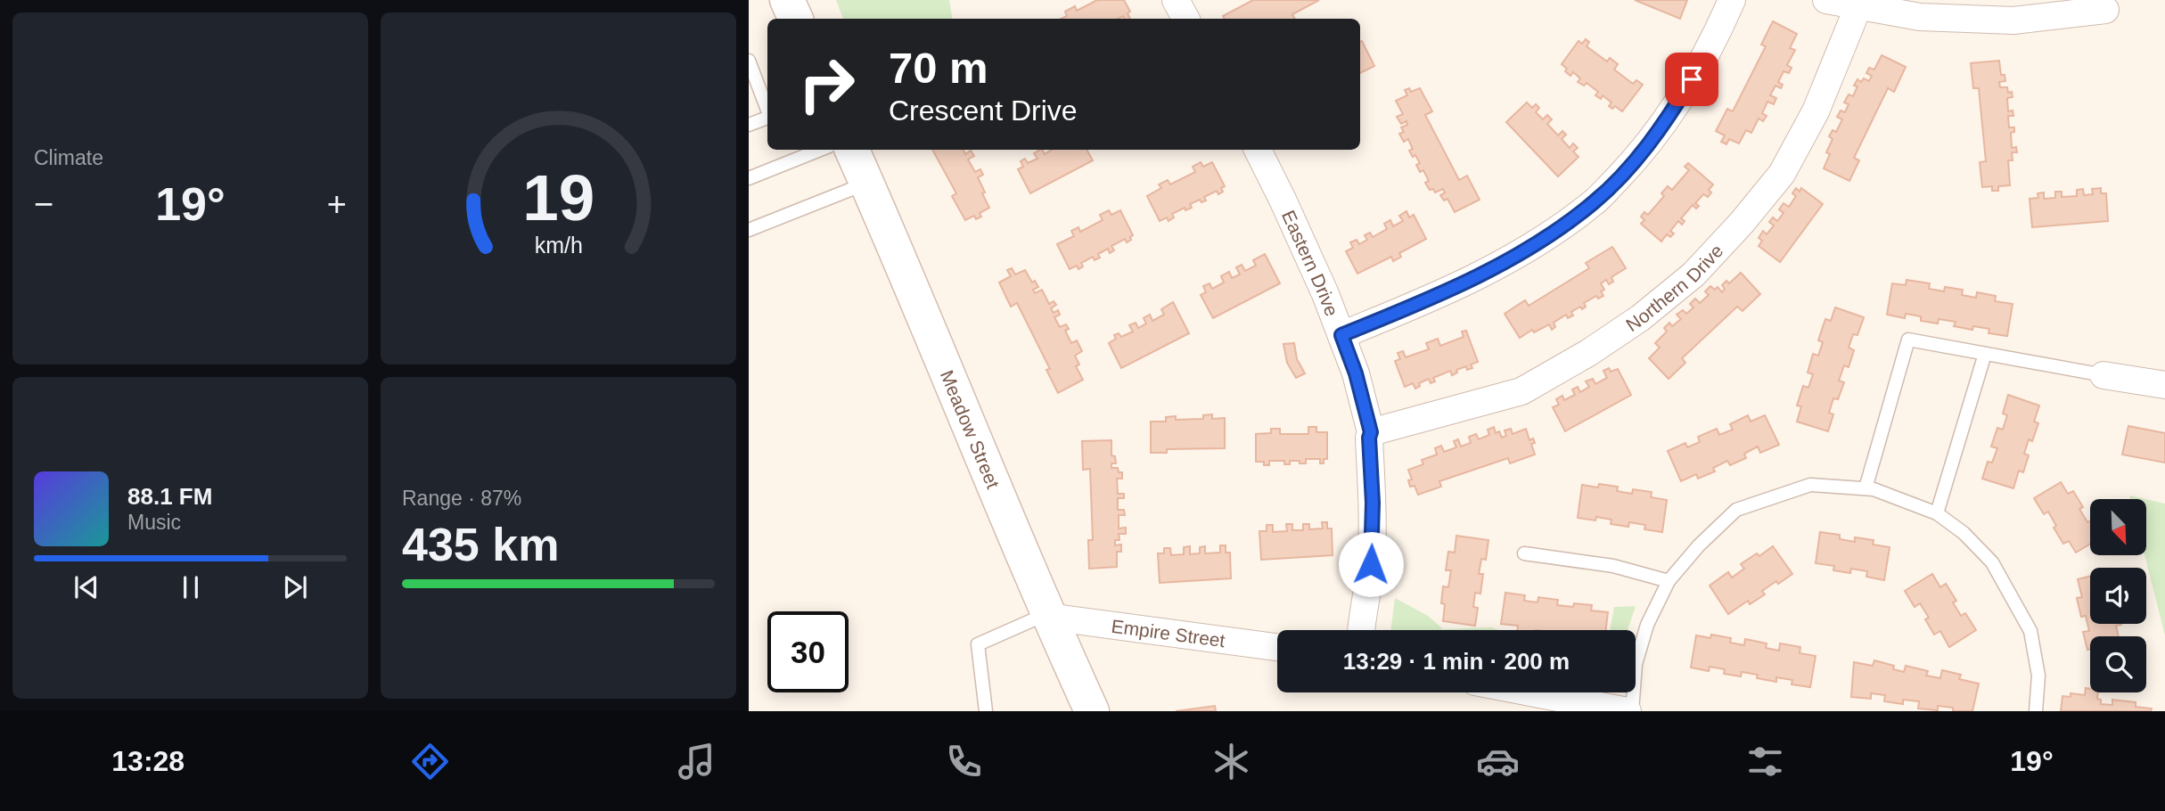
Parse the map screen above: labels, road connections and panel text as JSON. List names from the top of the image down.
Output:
{
  "streets": {
    "main road": ["Meadow Street"],
    "street": ["Eastern Drive", "Northern Drive", "Empire Street"]
  },
  "crossings": [
    ["Eastern Drive", "Northern Drive"],
    ["Meadow Street", "Empire Street"]
  ],
  "north": "bottom right",
  "page": {
    "tile": [
      "Climate",
      ["Range · 87%", "435 km"]
    ],
    "turn": ["70 m", "Crescent Drive"],
    "heat": ["−", "19°", "+"],
    "song": ["88.1 FM", "Music"],
    "limit": "30",
    "trip": "13:29 · 1 min · 200 m",
    "tabs": ["13:28", "19°"],
    "gauge": ["19", "km/h"]
  }
}
